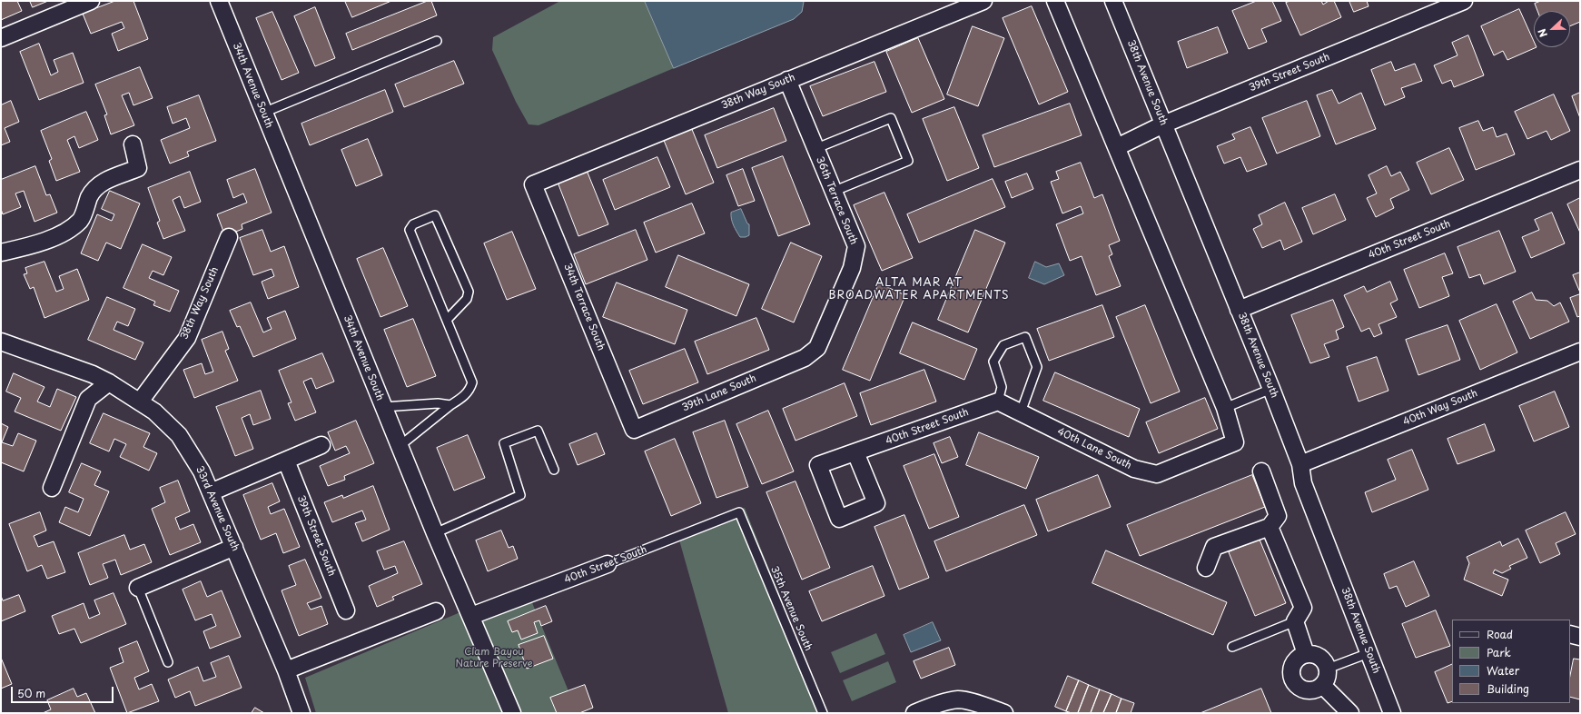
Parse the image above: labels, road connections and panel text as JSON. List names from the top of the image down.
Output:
{
  "streets": {
    "street": [
      "39th Street South",
      "38th Avenue South",
      "34th Avenue South",
      "38th Way South",
      "36th Terrace South",
      "40th Street South",
      "34th Terrace South",
      "39th Lane South",
      "40th Way South",
      "40th Lane South",
      "33rd Avenue South"
    ],
    "lane": ["35th Avenue South"]
  },
  "crossings": [
    ["39th Street South", "38th Avenue South"],
    ["38th Avenue South", "40th Street South"],
    ["38th Avenue South", "40th Way South"],
    ["34th Avenue South", "40th Street South"],
    ["38th Way South", "36th Terrace South"],
    ["38th Way South", "34th Terrace South"],
    ["38th Way South", "33rd Avenue South"],
    ["36th Terrace South", "39th Lane South"],
    ["40th Street South", "40th Lane South"],
    ["40th Street South", "35th Avenue South"],
    ["34th Terrace South", "39th Lane South"]
  ],
  "districts": ["ALTA MAR AT BROADWATER APARTMENTS"],
  "parks": ["Clam Bayou Nature Preserve"],
  "legend": [
    "Road",
    "Park",
    "Water",
    "Building"
  ],
  "scale_bar": "50 m",
  "north": "left"
}
